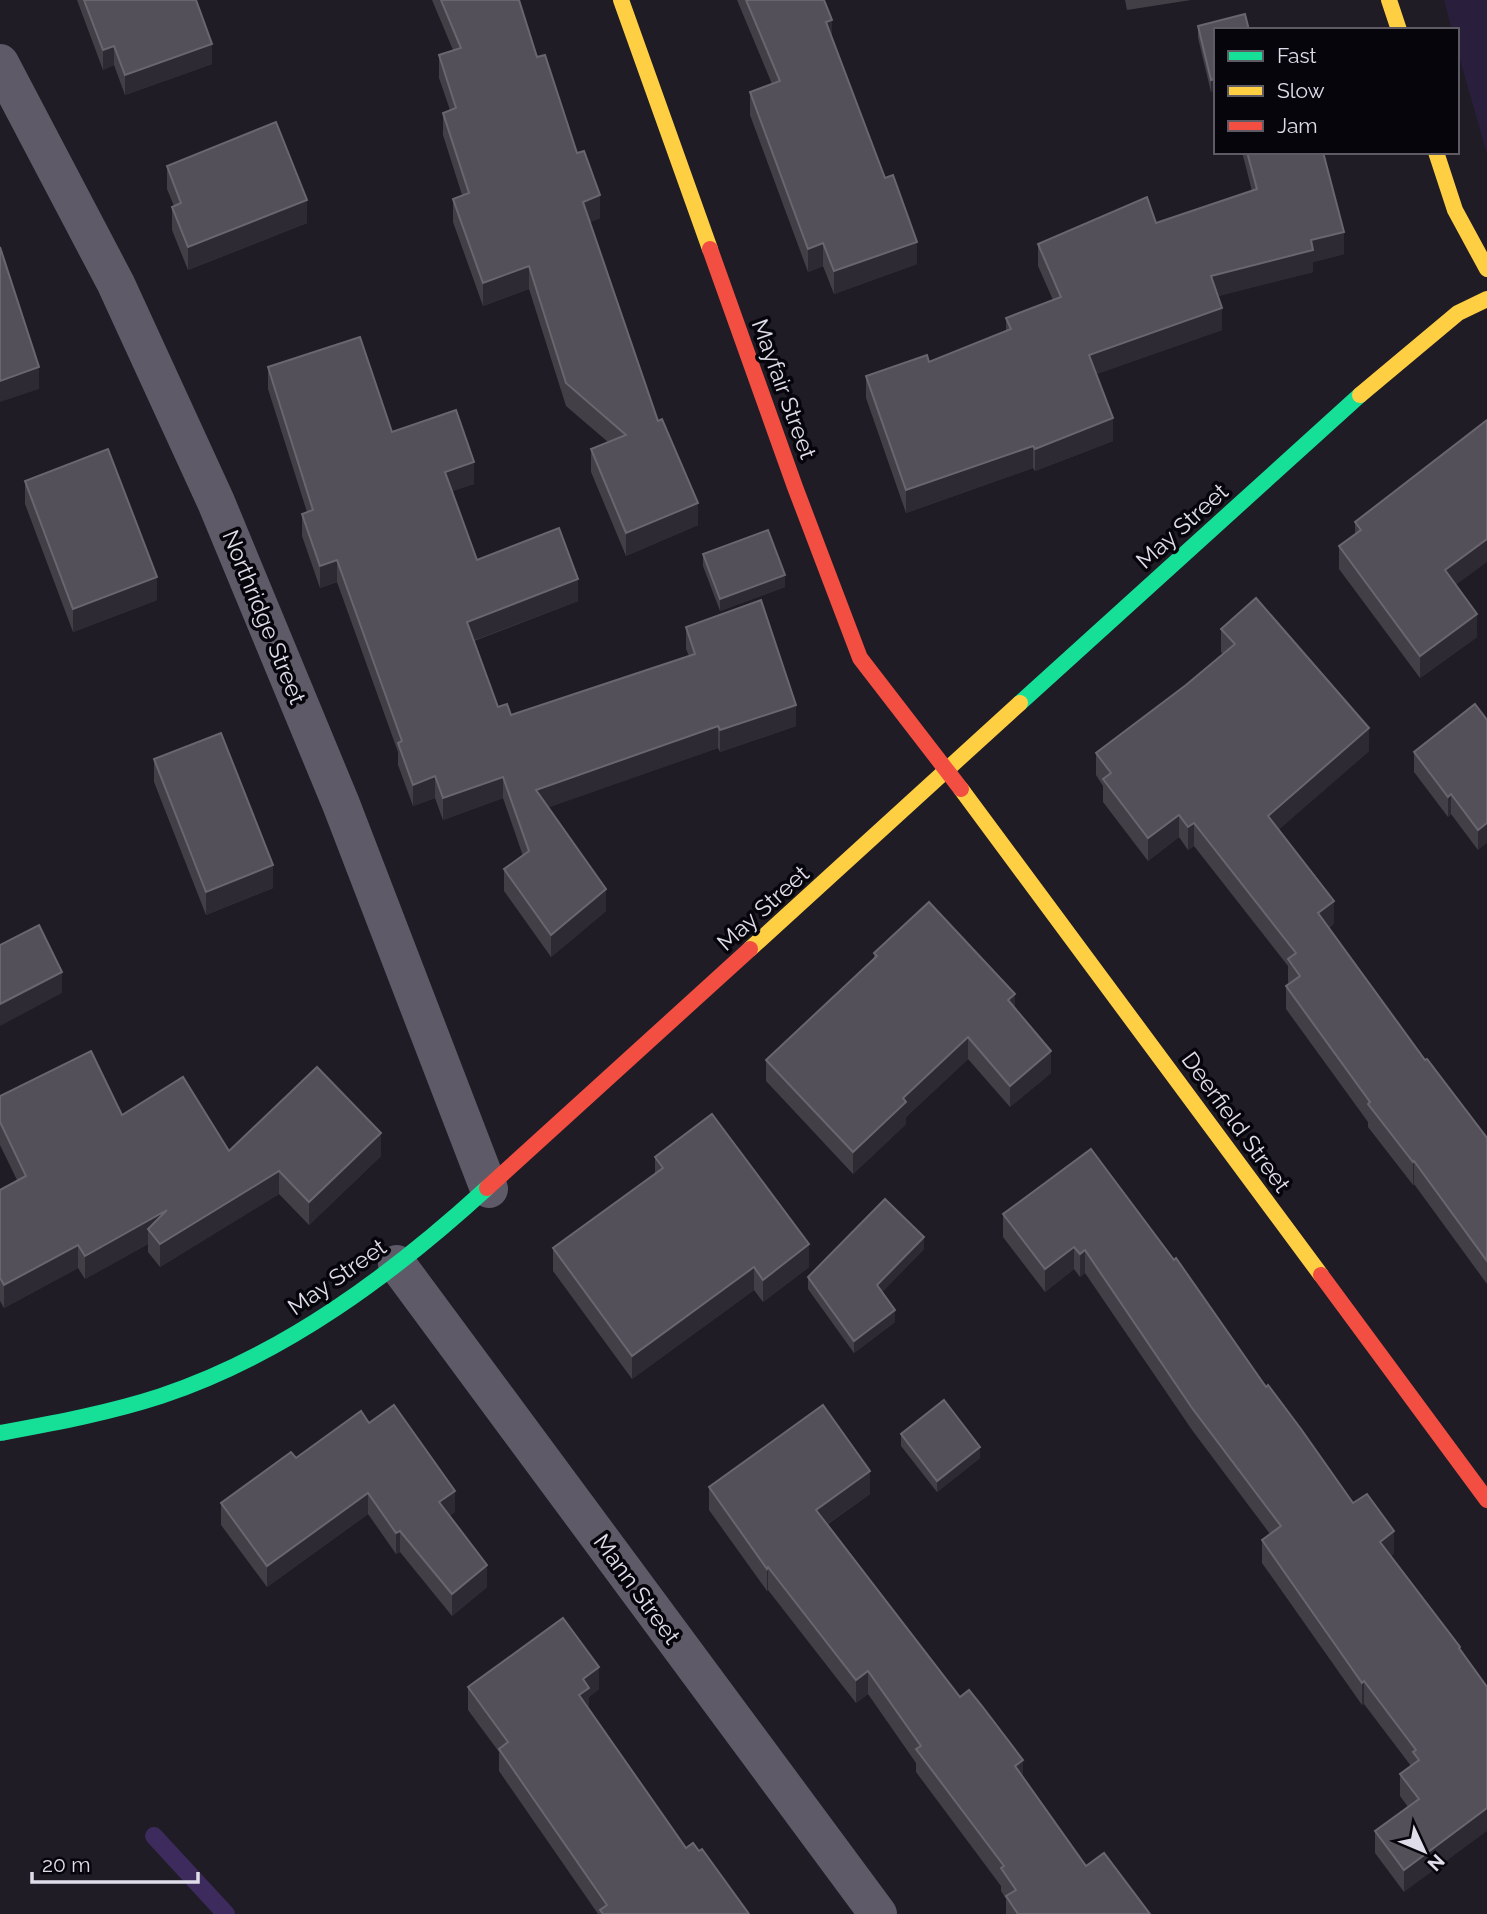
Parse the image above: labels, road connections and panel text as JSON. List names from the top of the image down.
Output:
{
  "streets": {
    "street": [
      "Mayfair Street",
      "May Street",
      "Northridge Street",
      "Deerfield Street",
      "Mann Street"
    ]
  },
  "crossings": [
    ["Mayfair Street", "May Street"],
    ["Mayfair Street", "Deerfield Street"],
    ["May Street", "Northridge Street"],
    ["May Street", "Deerfield Street"],
    ["May Street", "Mann Street"]
  ],
  "legend": ["Fast", "Slow", "Jam"],
  "scale_bar": "20 m",
  "north": "bottom right"
}
